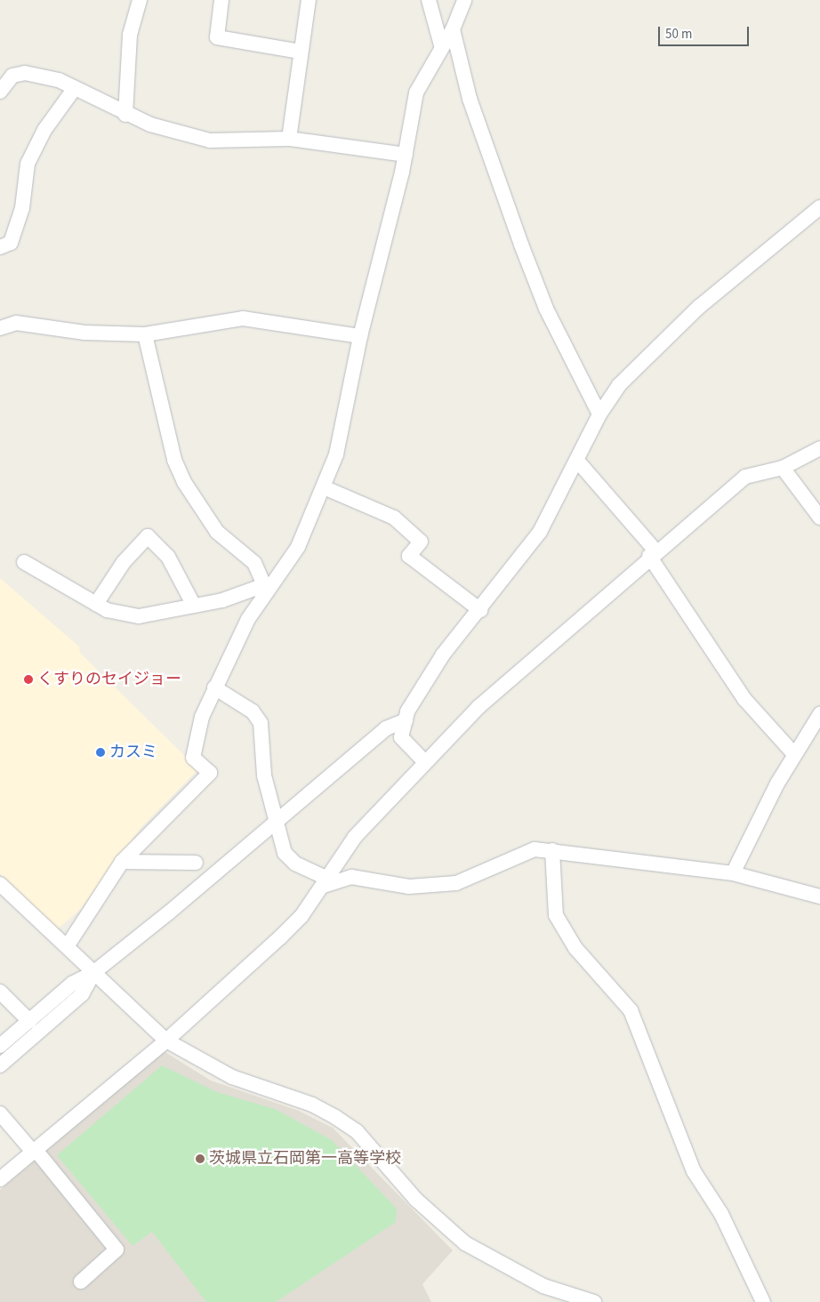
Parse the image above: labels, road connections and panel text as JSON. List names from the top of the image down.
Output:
{
  "places": ["くすりのセイジョー", "カスミ", "茨城県立石岡第一高等学校"],
  "scale_bar": "50 m"
}
